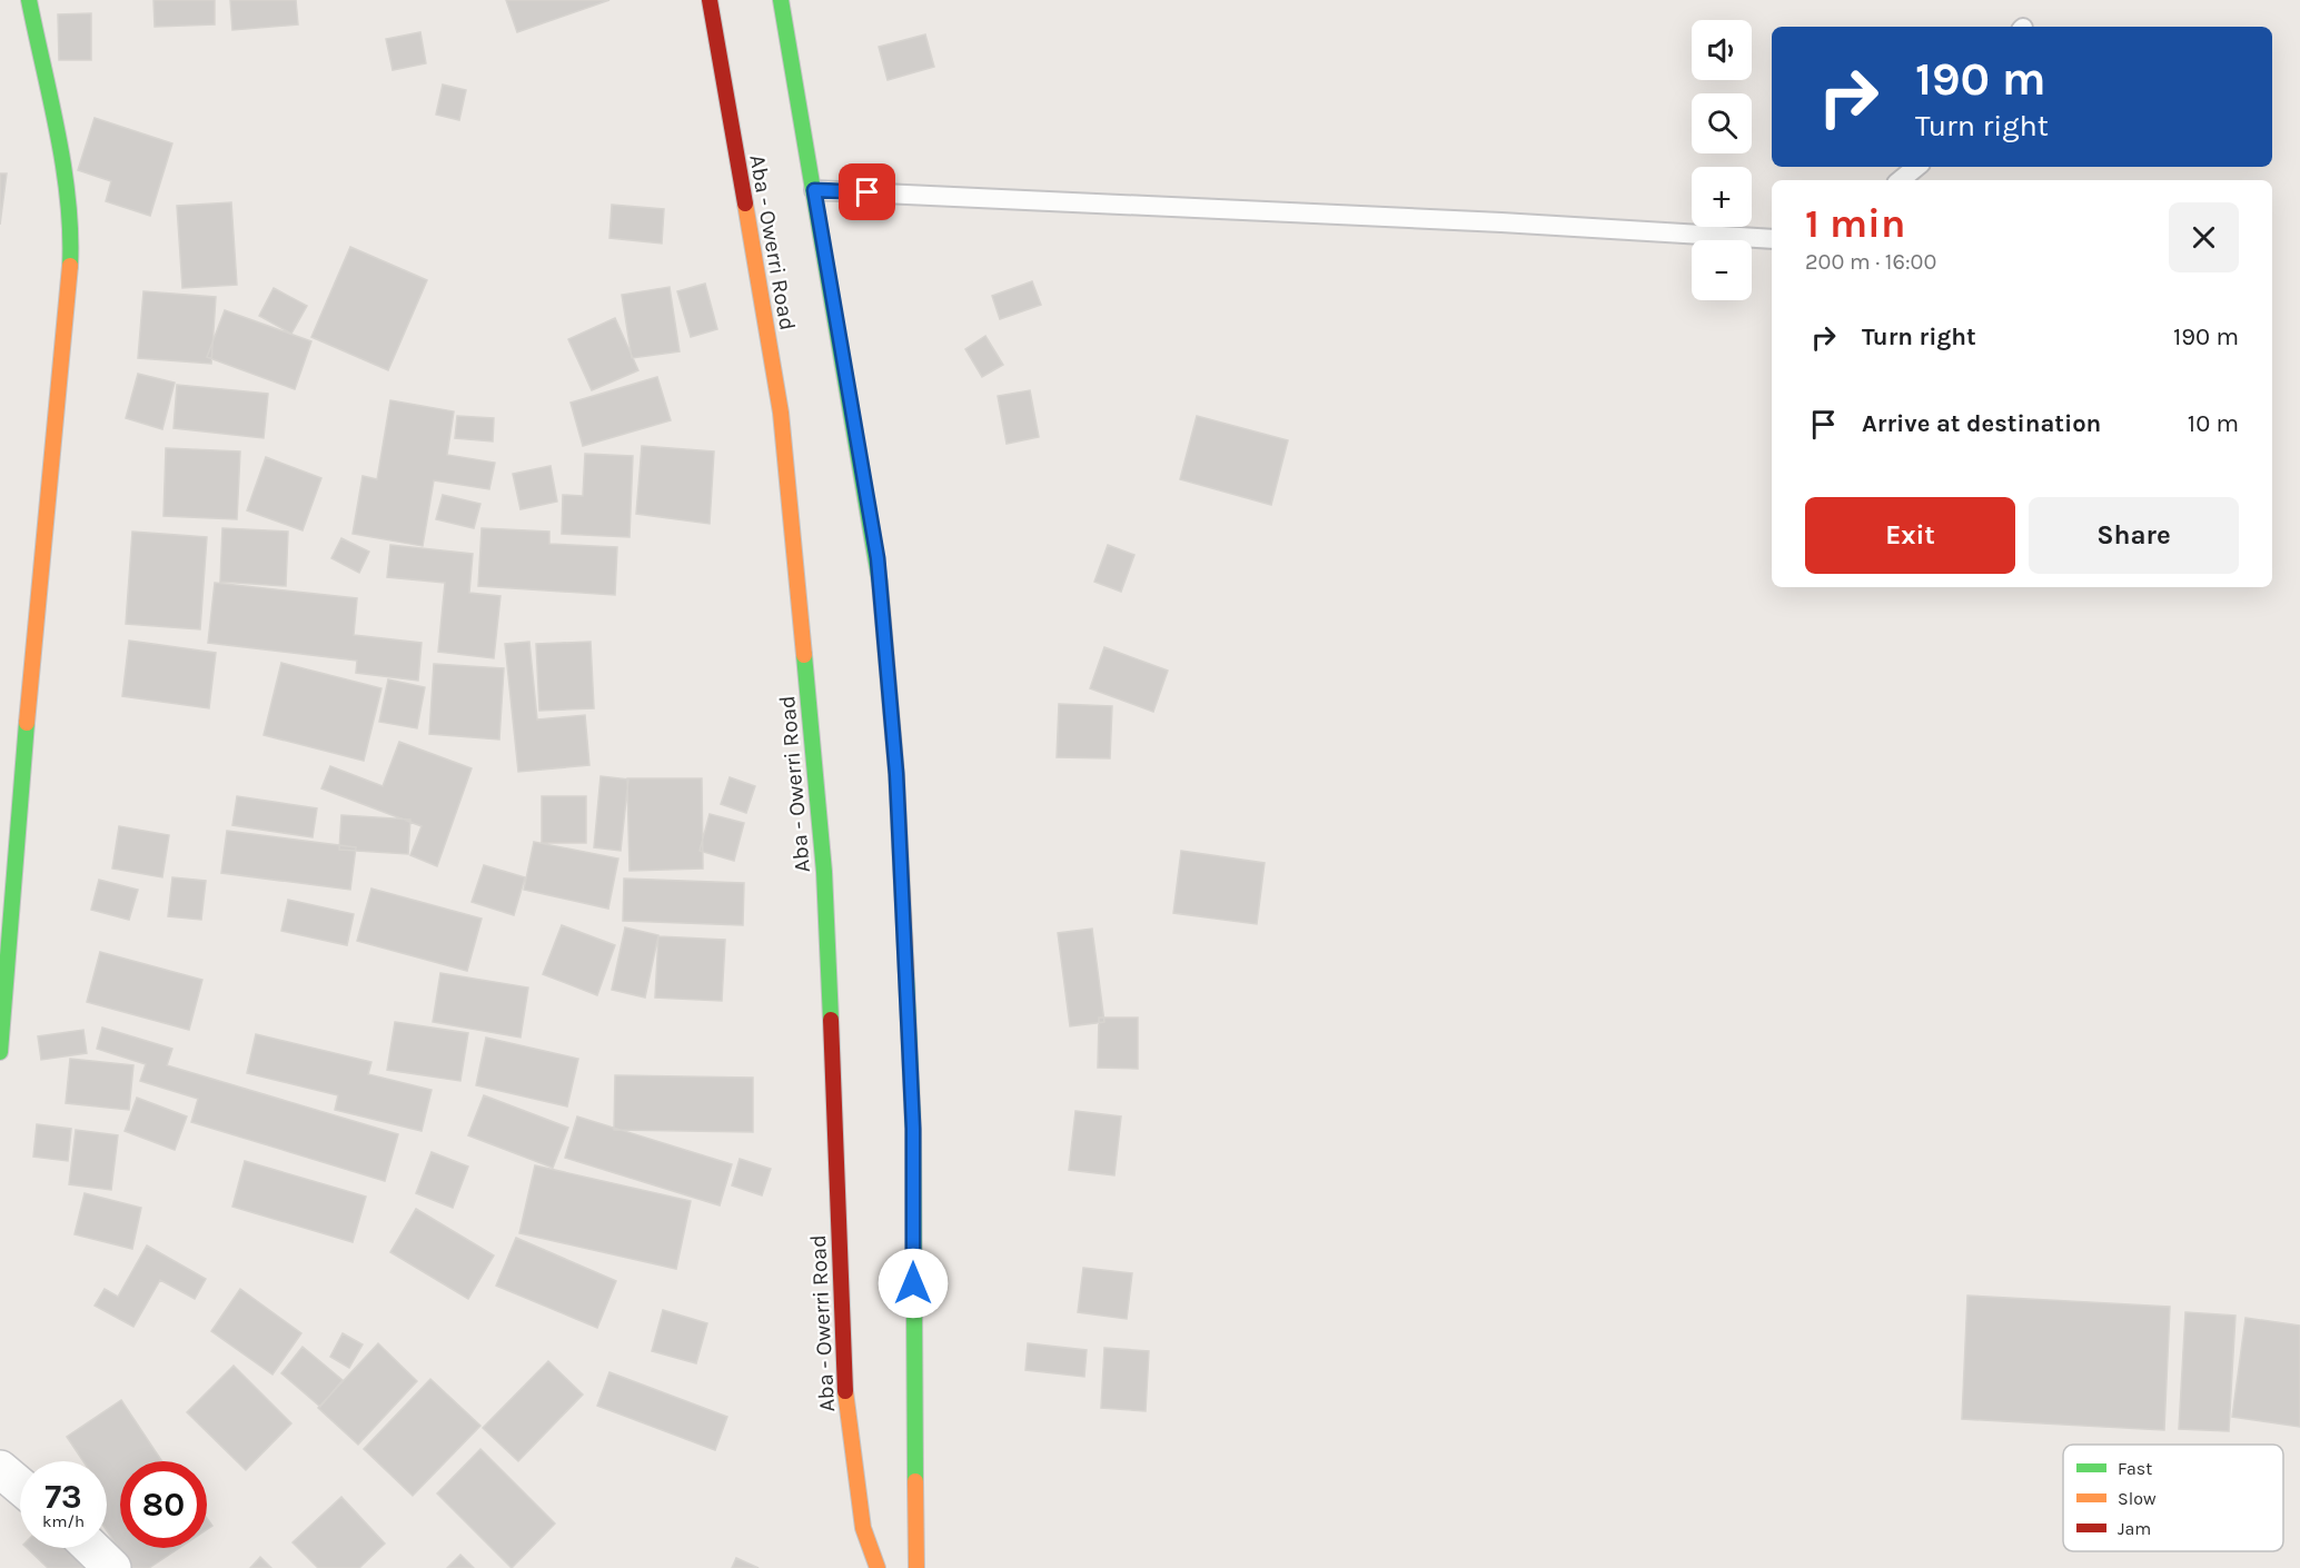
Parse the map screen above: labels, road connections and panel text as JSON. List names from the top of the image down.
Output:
{
  "streets": {
    "main road": ["Aba - Owerri Road"]
  },
  "legend": ["Fast", "Slow", "Jam"],
  "page": {
    "map_buttons": ["+", "−"],
    "turn": ["190 m", "Turn right"],
    "heading": ["1 min", "200 m · 16:00"],
    "list": [
      {
        "name": "Turn right",
        "value": "190 m"
      },
      {
        "name": "Arrive at destination",
        "value": "10 m"
      }
    ],
    "buttons": ["Exit", "Share"],
    "speed": "73 km/h",
    "limit": "80"
  }
}
